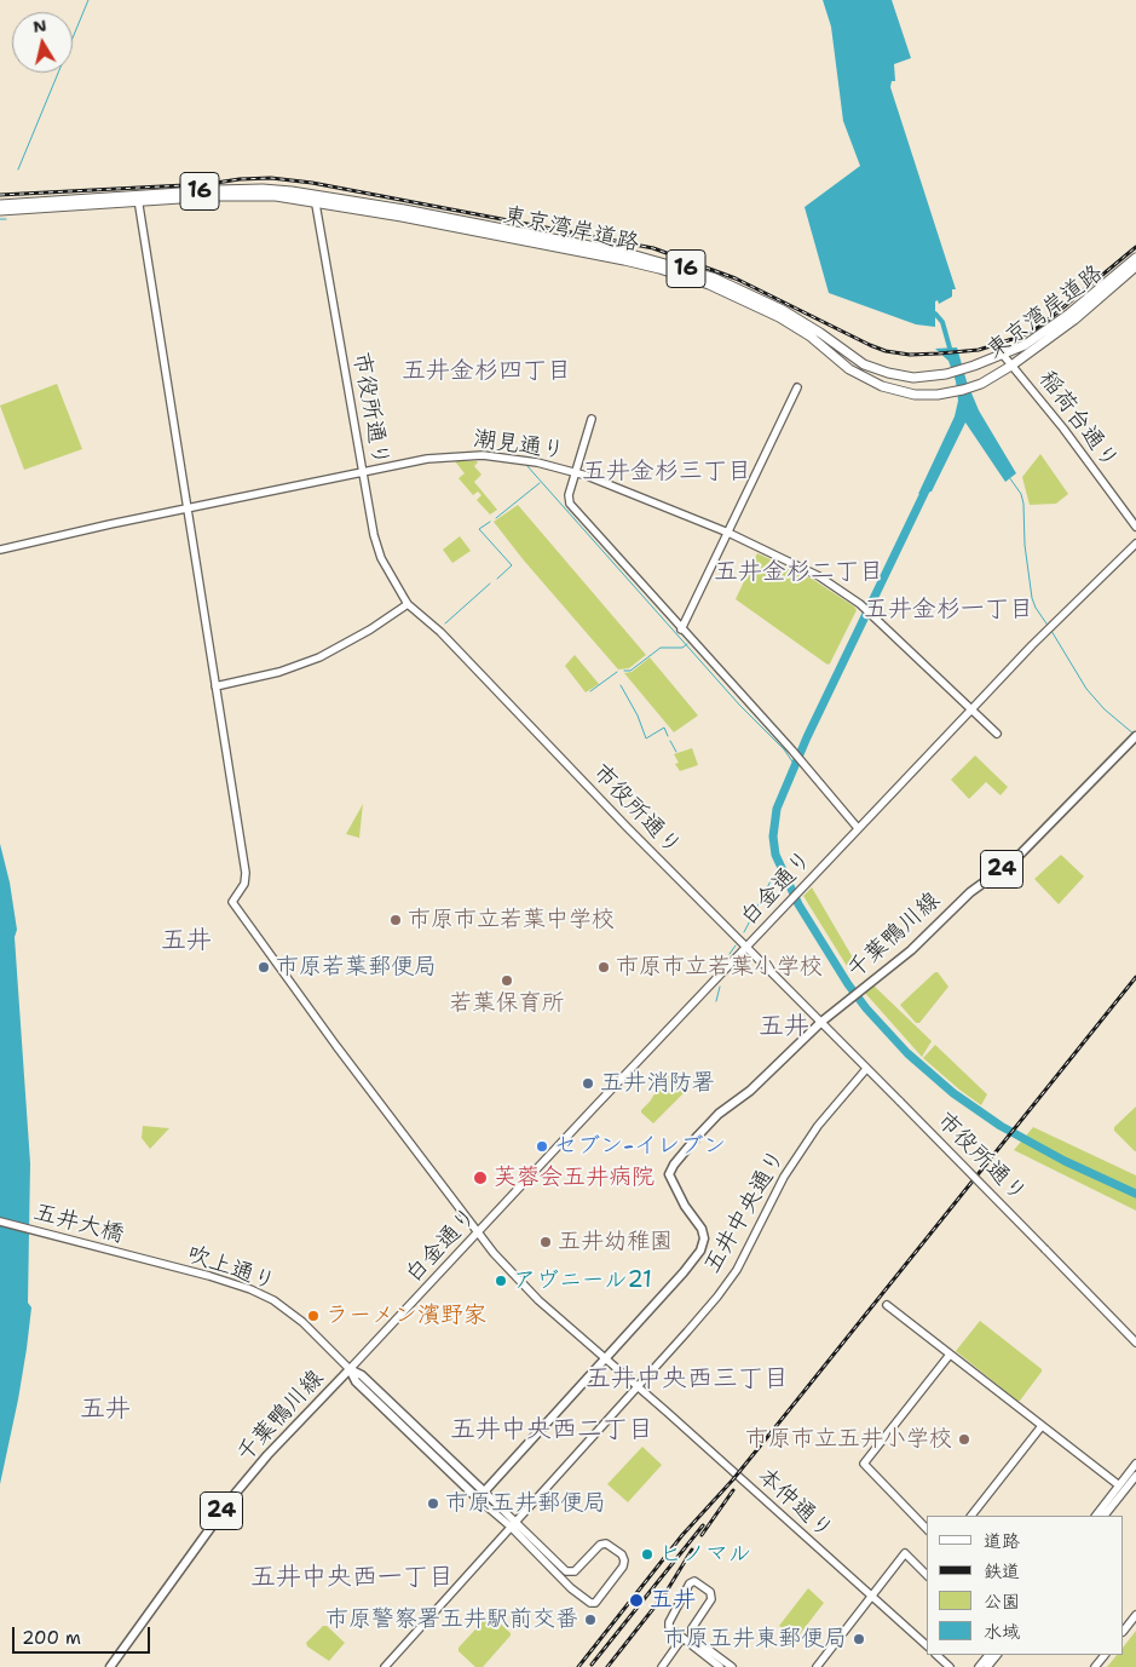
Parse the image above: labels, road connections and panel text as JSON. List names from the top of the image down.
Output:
{
  "streets": {
    "highway": ["16", "東京湾岸道路"],
    "main road": ["24", "千葉鴨川線", "吹上通り"],
    "street": [
      "市役所通り",
      "稲荷台通り",
      "潮見通り",
      "白金通り",
      "五井中央通り",
      "五井大橋",
      "本仲通り"
    ]
  },
  "crossings": [
    ["東京湾岸道路", "市役所通り"],
    ["東京湾岸道路", "稲荷台通り"],
    ["市役所通り", "潮見通り"],
    ["市役所通り", "白金通り"],
    ["市役所通り", "千葉鴨川線"],
    ["市役所通り", "五井中央通り"],
    ["潮見通り", "白金通り"],
    ["白金通り", "千葉鴨川線"],
    ["白金通り", "吹上通り"],
    ["白金通り", "本仲通り"],
    ["千葉鴨川線", "吹上通り"],
    ["千葉鴨川線", "本仲通り"],
    ["五井中央通り", "吹上通り"],
    ["五井中央通り", "本仲通り"],
    ["五井大橋", "吹上通り"]
  ],
  "districts": [
    "五井金杉四丁目",
    "五井金杉三丁目",
    "五井金杉二丁目",
    "五井金杉一丁目",
    "五井",
    "五井",
    "五井中央西三丁目",
    "五井",
    "五井中央西二丁目",
    "五井中央西一丁目"
  ],
  "places": [
    "市原市立若葉中学校",
    "市原若葉郵便局",
    "市原市立若葉小学校",
    "若葉保育所",
    "五井消防署",
    "セブン-イレブン",
    "芙蓉会五井病院",
    "五井幼稚園",
    "アヴニール21",
    "ラーメン濱野家",
    "市原市立五井小学校",
    "市原五井郵便局",
    "ヒノマル",
    "五井",
    "市原警察署五井駅前交番",
    "市原五井東郵便局"
  ],
  "legend": [
    "道路",
    "鉄道",
    "公園",
    "水域"
  ],
  "scale_bar": "200 m",
  "north": "top"
}
